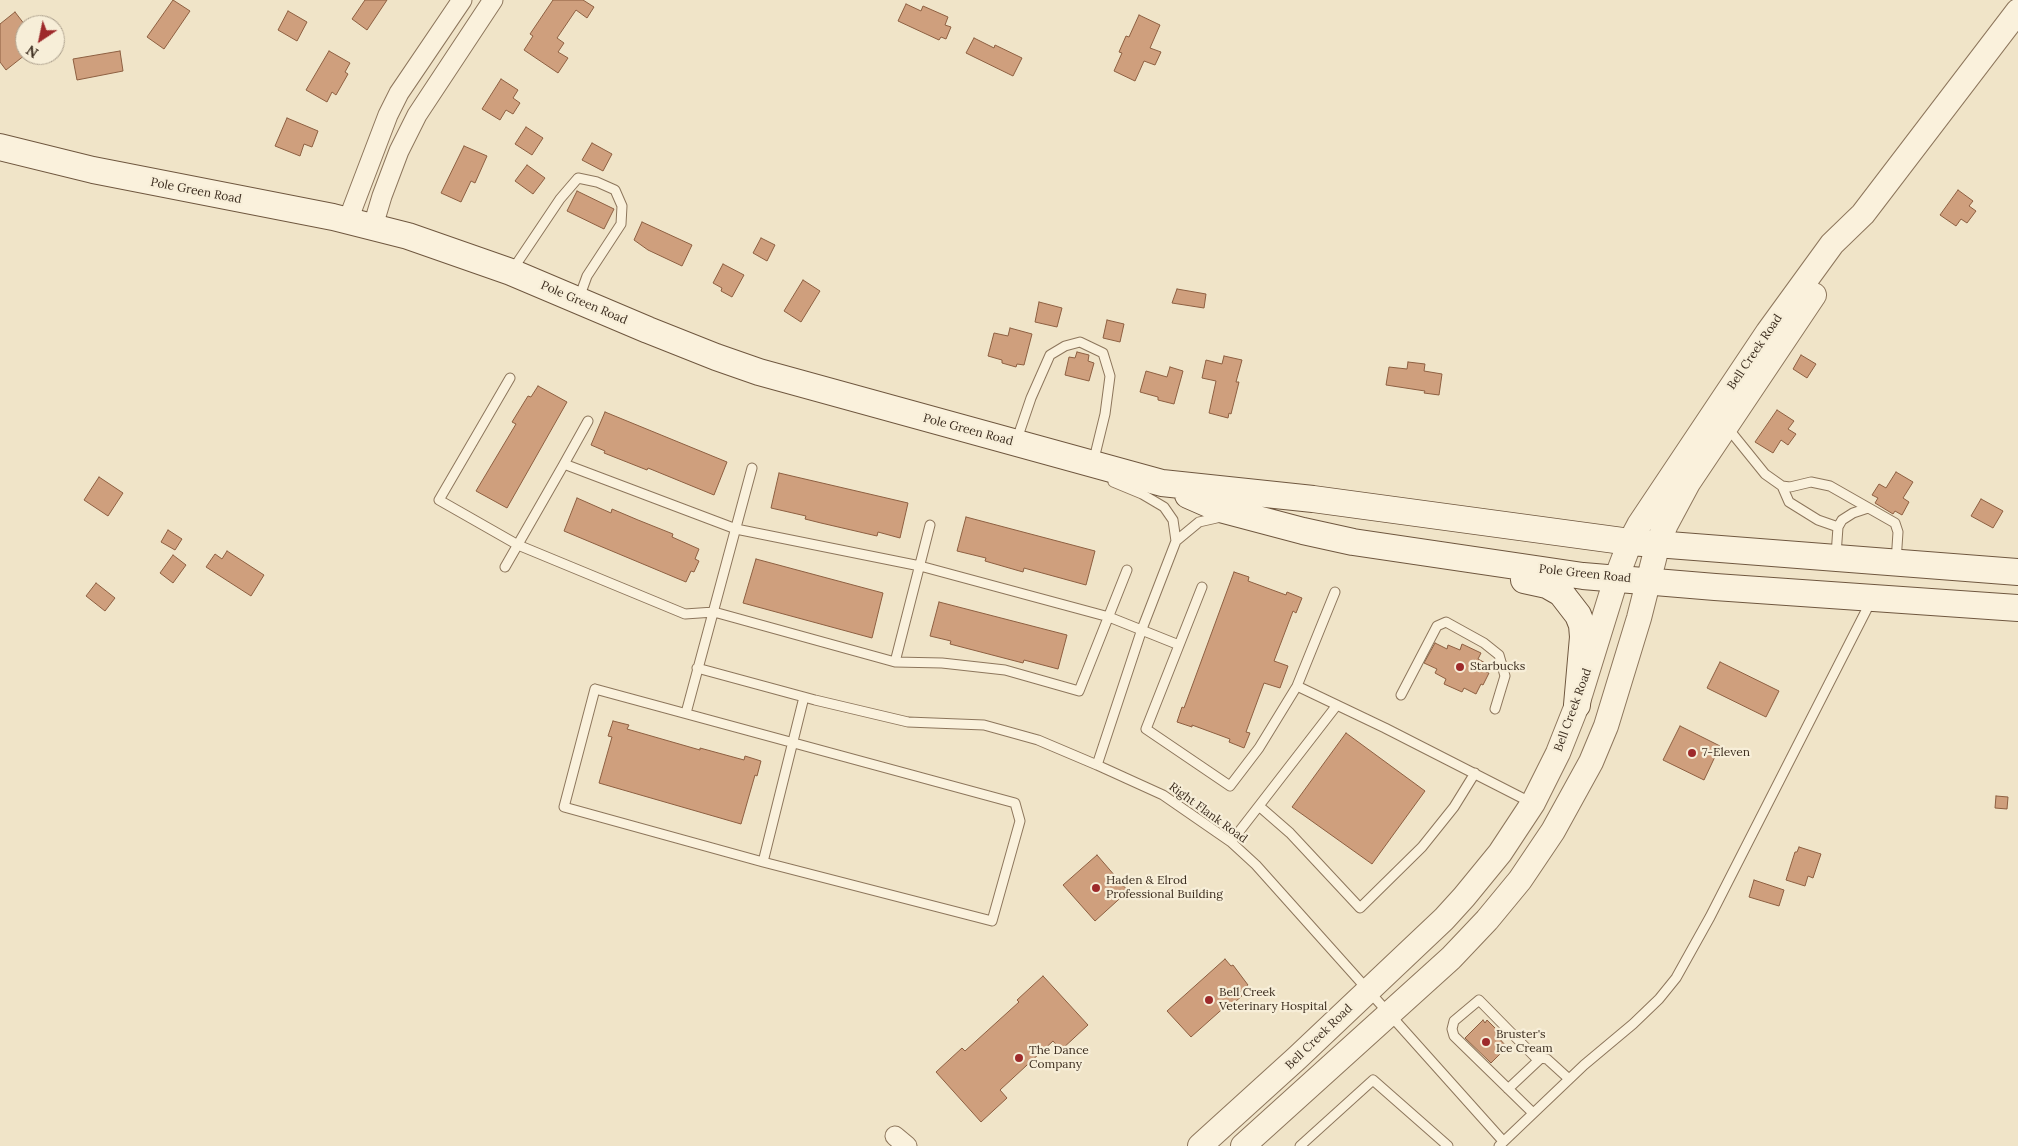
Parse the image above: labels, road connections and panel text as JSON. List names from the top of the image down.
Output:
{
  "streets": {
    "main road": ["Pole Green Road"],
    "street": ["Bell Creek Road"],
    "lane": ["Right Flank Road"]
  },
  "crossings": [
    ["Pole Green Road", "Bell Creek Road"],
    ["Bell Creek Road", "Right Flank Road"]
  ],
  "places": [
    "Starbucks",
    "7-Eleven",
    "Haden & Elrod Professional Building",
    "Bell Creek Veterinary Hospital",
    "Bruster's Ice Cream",
    "The Dance Company"
  ],
  "north": "bottom left"
}
